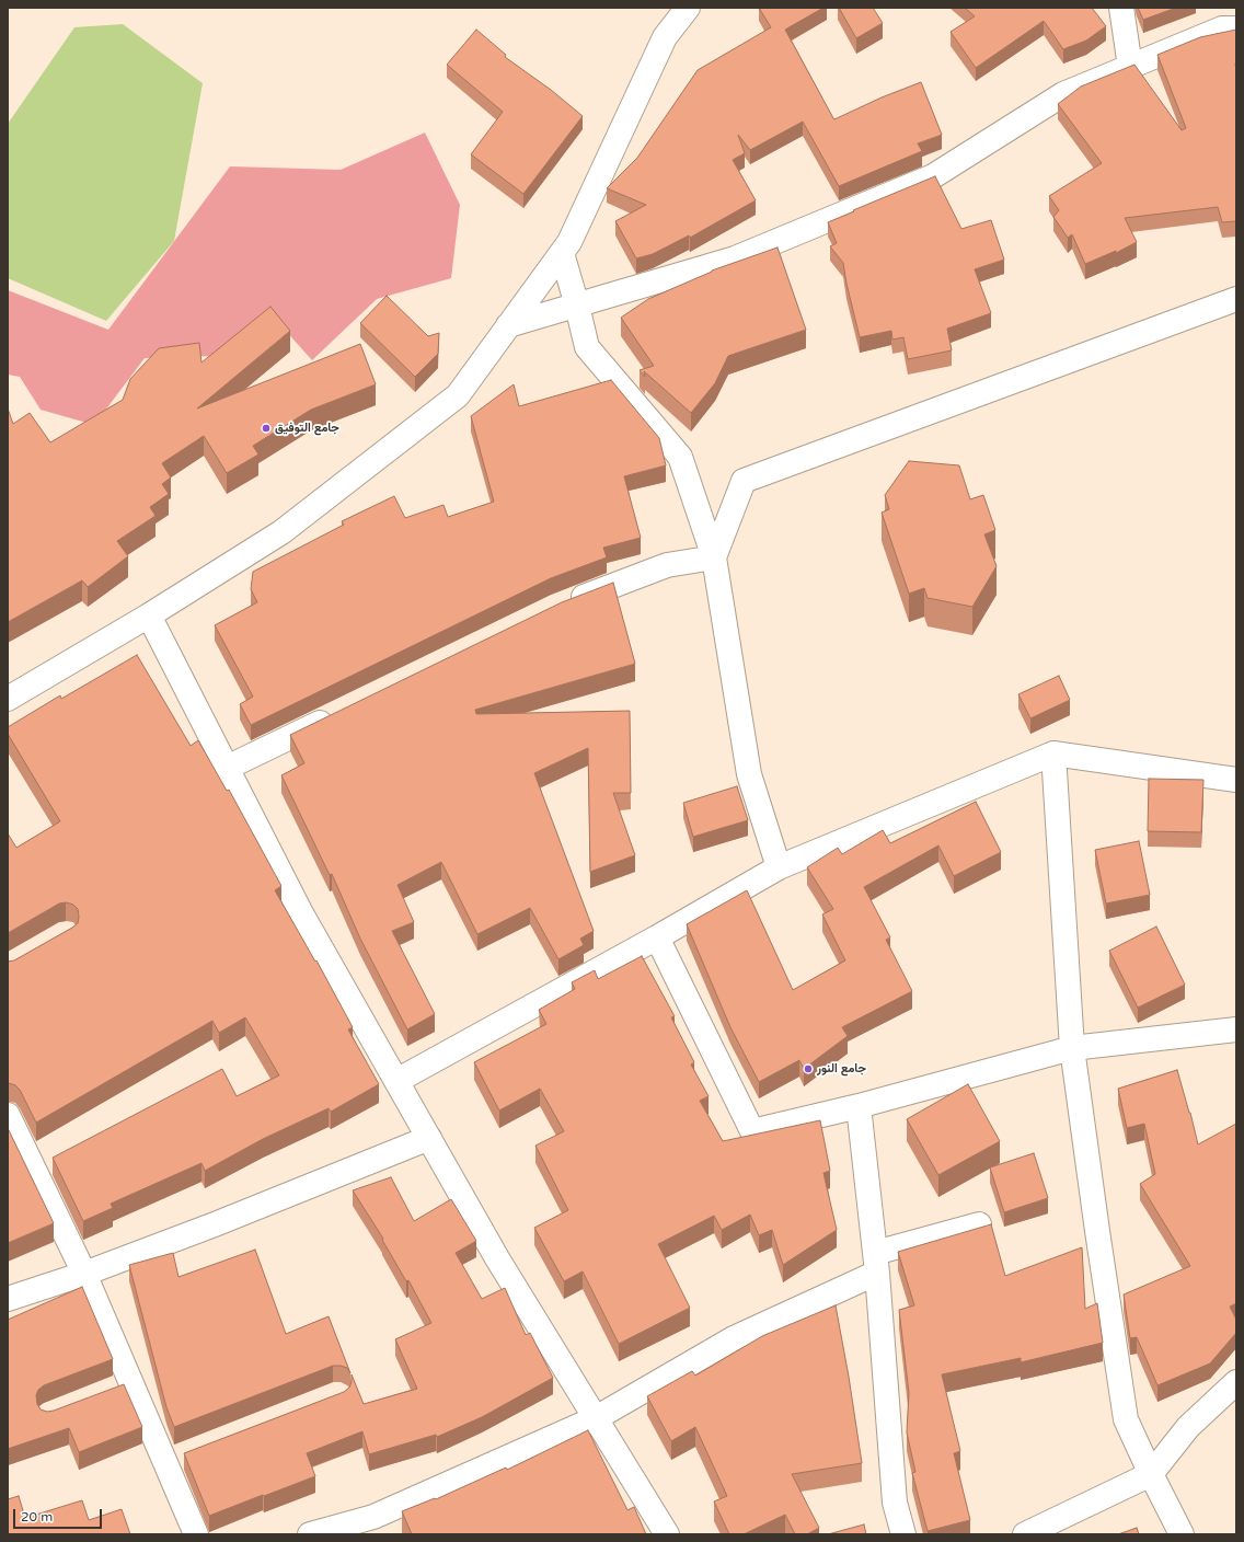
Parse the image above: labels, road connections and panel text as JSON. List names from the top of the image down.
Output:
{
  "places": ["جامع التوفيق", "جامع النور"],
  "scale_bar": "20 m"
}
